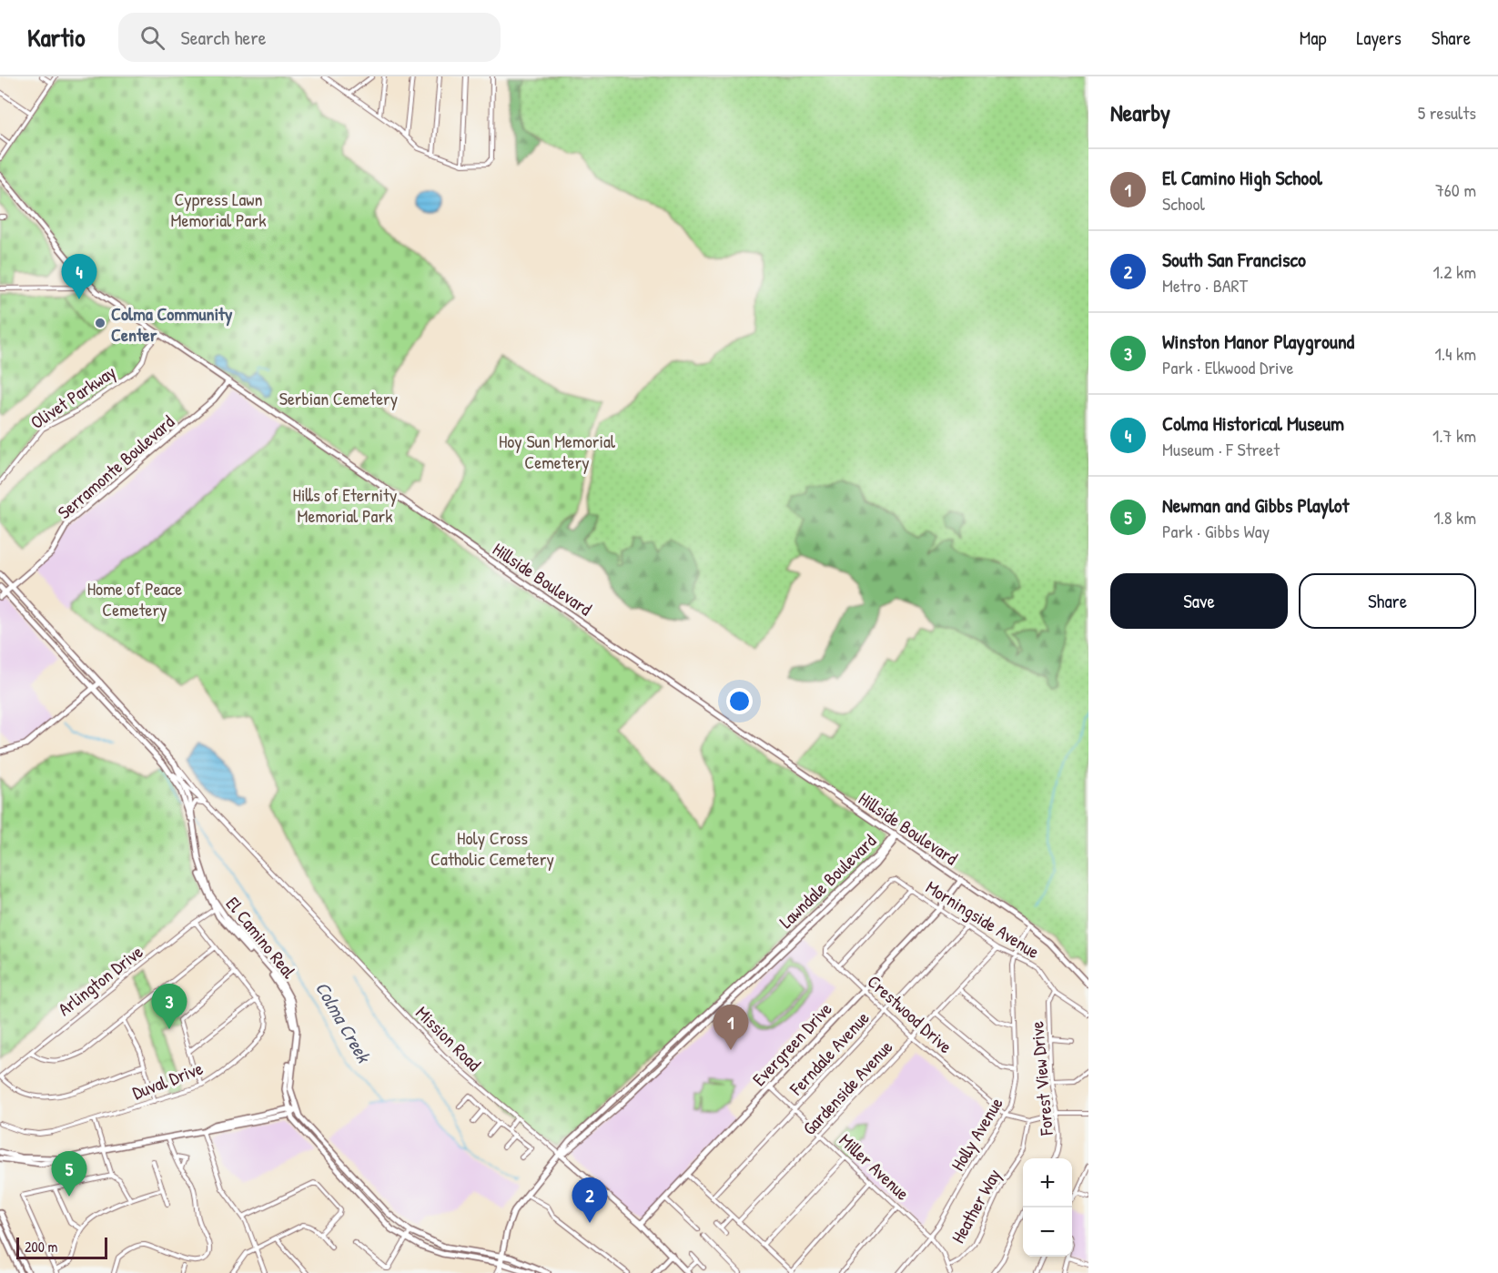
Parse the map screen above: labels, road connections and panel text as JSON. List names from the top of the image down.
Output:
{
  "streets": {
    "main road": [
      "Serramonte Boulevard",
      "Hillside Boulevard",
      "Lawndale Boulevard",
      "El Camino Real",
      "Mission Road",
      "Evergreen Drive"
    ],
    "street": [
      "Olivet Parkway",
      "Morningside Avenue",
      "Arlington Drive",
      "Crestwood Drive",
      "Ferndale Avenue",
      "Forest View Drive",
      "Duval Drive",
      "Gardenside Avenue",
      "Holly Avenue",
      "Miller Avenue",
      "Heather Way"
    ]
  },
  "crossings": [
    ["Olivet Parkway", "Hillside Boulevard"],
    ["Serramonte Boulevard", "Hillside Boulevard"],
    ["Serramonte Boulevard", "El Camino Real"],
    ["Hillside Boulevard", "Lawndale Boulevard"],
    ["Hillside Boulevard", "Evergreen Drive"],
    ["Hillside Boulevard", "Holly Avenue"],
    ["Lawndale Boulevard", "El Camino Real"],
    ["Lawndale Boulevard", "Mission Road"],
    ["Morningside Avenue", "Crestwood Drive"],
    ["Morningside Avenue", "Evergreen Drive"],
    ["Morningside Avenue", "Ferndale Avenue"],
    ["Morningside Avenue", "Forest View Drive"],
    ["Morningside Avenue", "Gardenside Avenue"],
    ["Morningside Avenue", "Holly Avenue"],
    ["El Camino Real", "Arlington Drive"],
    ["El Camino Real", "Mission Road"],
    ["Arlington Drive", "Duval Drive"],
    ["Crestwood Drive", "Evergreen Drive"],
    ["Crestwood Drive", "Ferndale Avenue"],
    ["Crestwood Drive", "Forest View Drive"],
    ["Crestwood Drive", "Gardenside Avenue"],
    ["Crestwood Drive", "Holly Avenue"],
    ["Crestwood Drive", "Heather Way"],
    ["Mission Road", "Evergreen Drive"],
    ["Evergreen Drive", "Miller Avenue"],
    ["Ferndale Avenue", "Miller Avenue"],
    ["Gardenside Avenue", "Miller Avenue"],
    ["Holly Avenue", "Miller Avenue"],
    ["Miller Avenue", "Heather Way"]
  ],
  "water": ["Colma Creek"],
  "parks": [
    "Cypress Lawn Memorial Park",
    "Serbian Cemetery",
    "Hoy Sun Memorial Cemetery",
    "Hills of Eternity Memorial Park",
    "Home of Peace Cemetery",
    "Holy Cross Catholic Cemetery"
  ],
  "places": ["Colma Community Center"],
  "scale_bar": "200 m",
  "page": {
    "header": "Kartio",
    "search": "Search here",
    "nav": ["Map", "Layers", "Share"],
    "heading": ["Nearby", "5 results"],
    "list": [
      {
        "mark": "1",
        "name": "El Camino High School",
        "note": "School",
        "value": "760 m"
      },
      {
        "mark": "2",
        "name": "South San Francisco",
        "note": "Metro · BART",
        "value": "1.2 km"
      },
      {
        "mark": "3",
        "name": "Winston Manor Playground",
        "note": "Park · Elkwood Drive",
        "value": "1.4 km"
      },
      {
        "mark": "4",
        "name": "Colma Historical Museum",
        "note": "Museum · F Street",
        "value": "1.7 km"
      },
      {
        "mark": "5",
        "name": "Newman and Gibbs Playlot",
        "note": "Park · Gibbs Way",
        "value": "1.8 km"
      }
    ],
    "pins": [
      "4",
      "3",
      "1",
      "5",
      "2"
    ],
    "buttons": ["Save", "Share"],
    "map_buttons": ["+", "−"],
    "scale": "200 m"
  }
}
